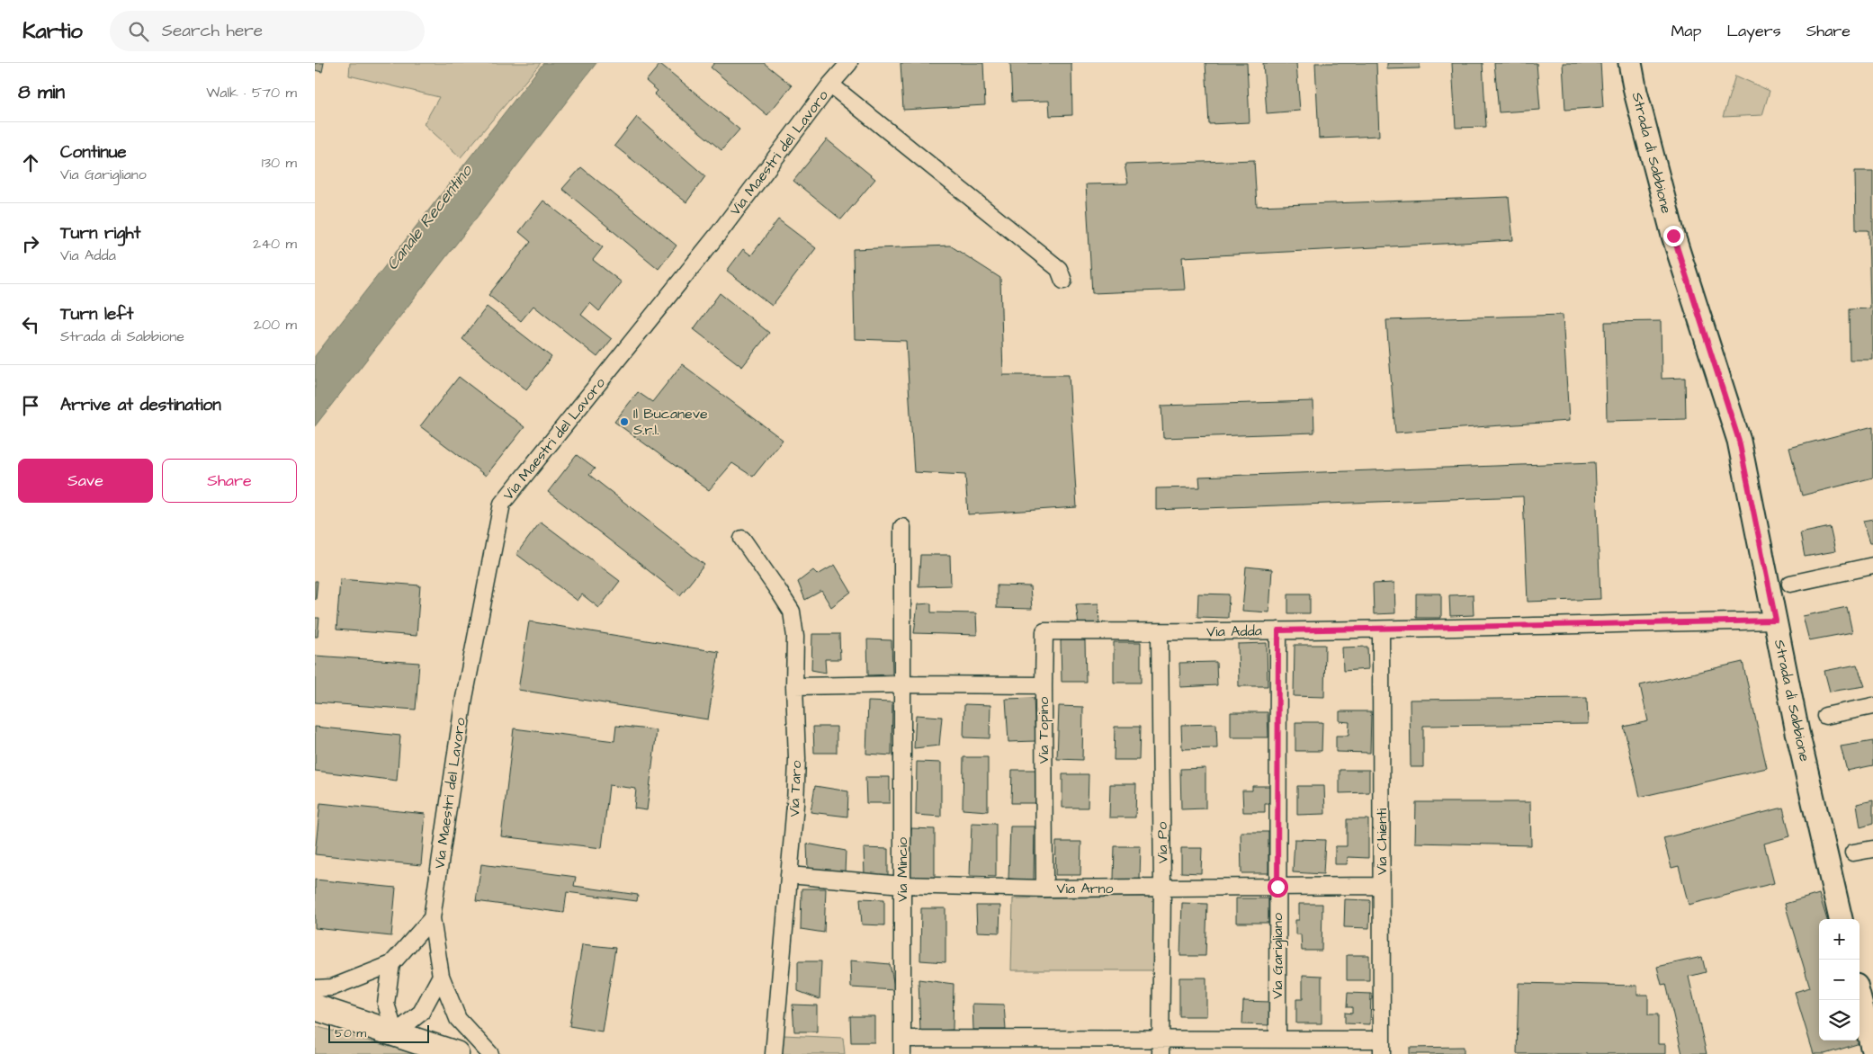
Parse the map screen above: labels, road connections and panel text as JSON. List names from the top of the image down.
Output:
{
  "streets": {
    "main road": ["Strada di Sabbione"],
    "street": [
      "Via Maestri del Lavoro",
      "Via Adda",
      "Via Topino",
      "Via Taro",
      "Via Chienti",
      "Via Po",
      "Via Mincio",
      "Via Arno",
      "Via Garigliano"
    ]
  },
  "crossings": [
    ["Strada di Sabbione", "Via Adda"],
    ["Via Adda", "Via Topino"],
    ["Via Adda", "Via Chienti"],
    ["Via Adda", "Via Po"],
    ["Via Adda", "Via Garigliano"],
    ["Via Topino", "Via Mincio"],
    ["Via Topino", "Via Arno"],
    ["Via Taro", "Via Arno"],
    ["Via Chienti", "Via Arno"],
    ["Via Po", "Via Arno"],
    ["Via Mincio", "Via Arno"],
    ["Via Arno", "Via Garigliano"]
  ],
  "water": ["Canale Recentino"],
  "places": ["Il Bucaneve S.r.l."],
  "scale_bar": "50 m",
  "page": {
    "header": "Kartio",
    "search": "Search here",
    "nav": ["Map", "Layers", "Share"],
    "heading": ["8 min", "Walk · 570 m"],
    "list": [
      ["Continue", "Via Garigliano", "130 m"],
      ["Turn right", "Via Adda", "240 m"],
      ["Turn left", "Strada di Sabbione", "200 m"],
      "Arrive at destination"
    ],
    "buttons": ["Save", "Share"],
    "map_buttons": ["+", "−"],
    "scale": "50 m"
  }
}
